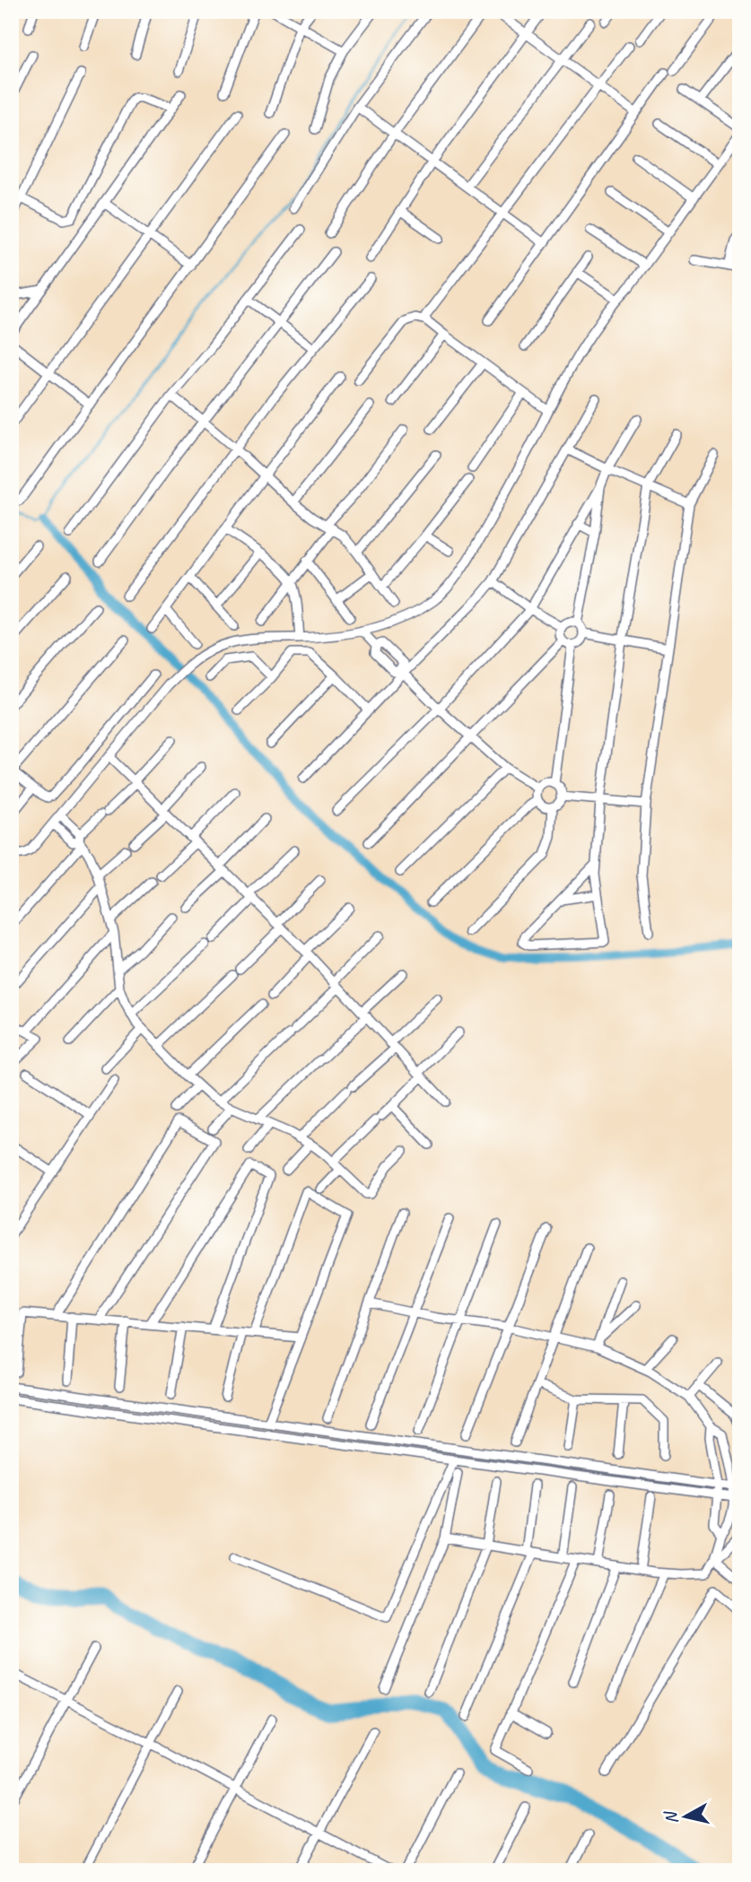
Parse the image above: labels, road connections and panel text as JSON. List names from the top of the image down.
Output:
{
  "north": "left"
}
